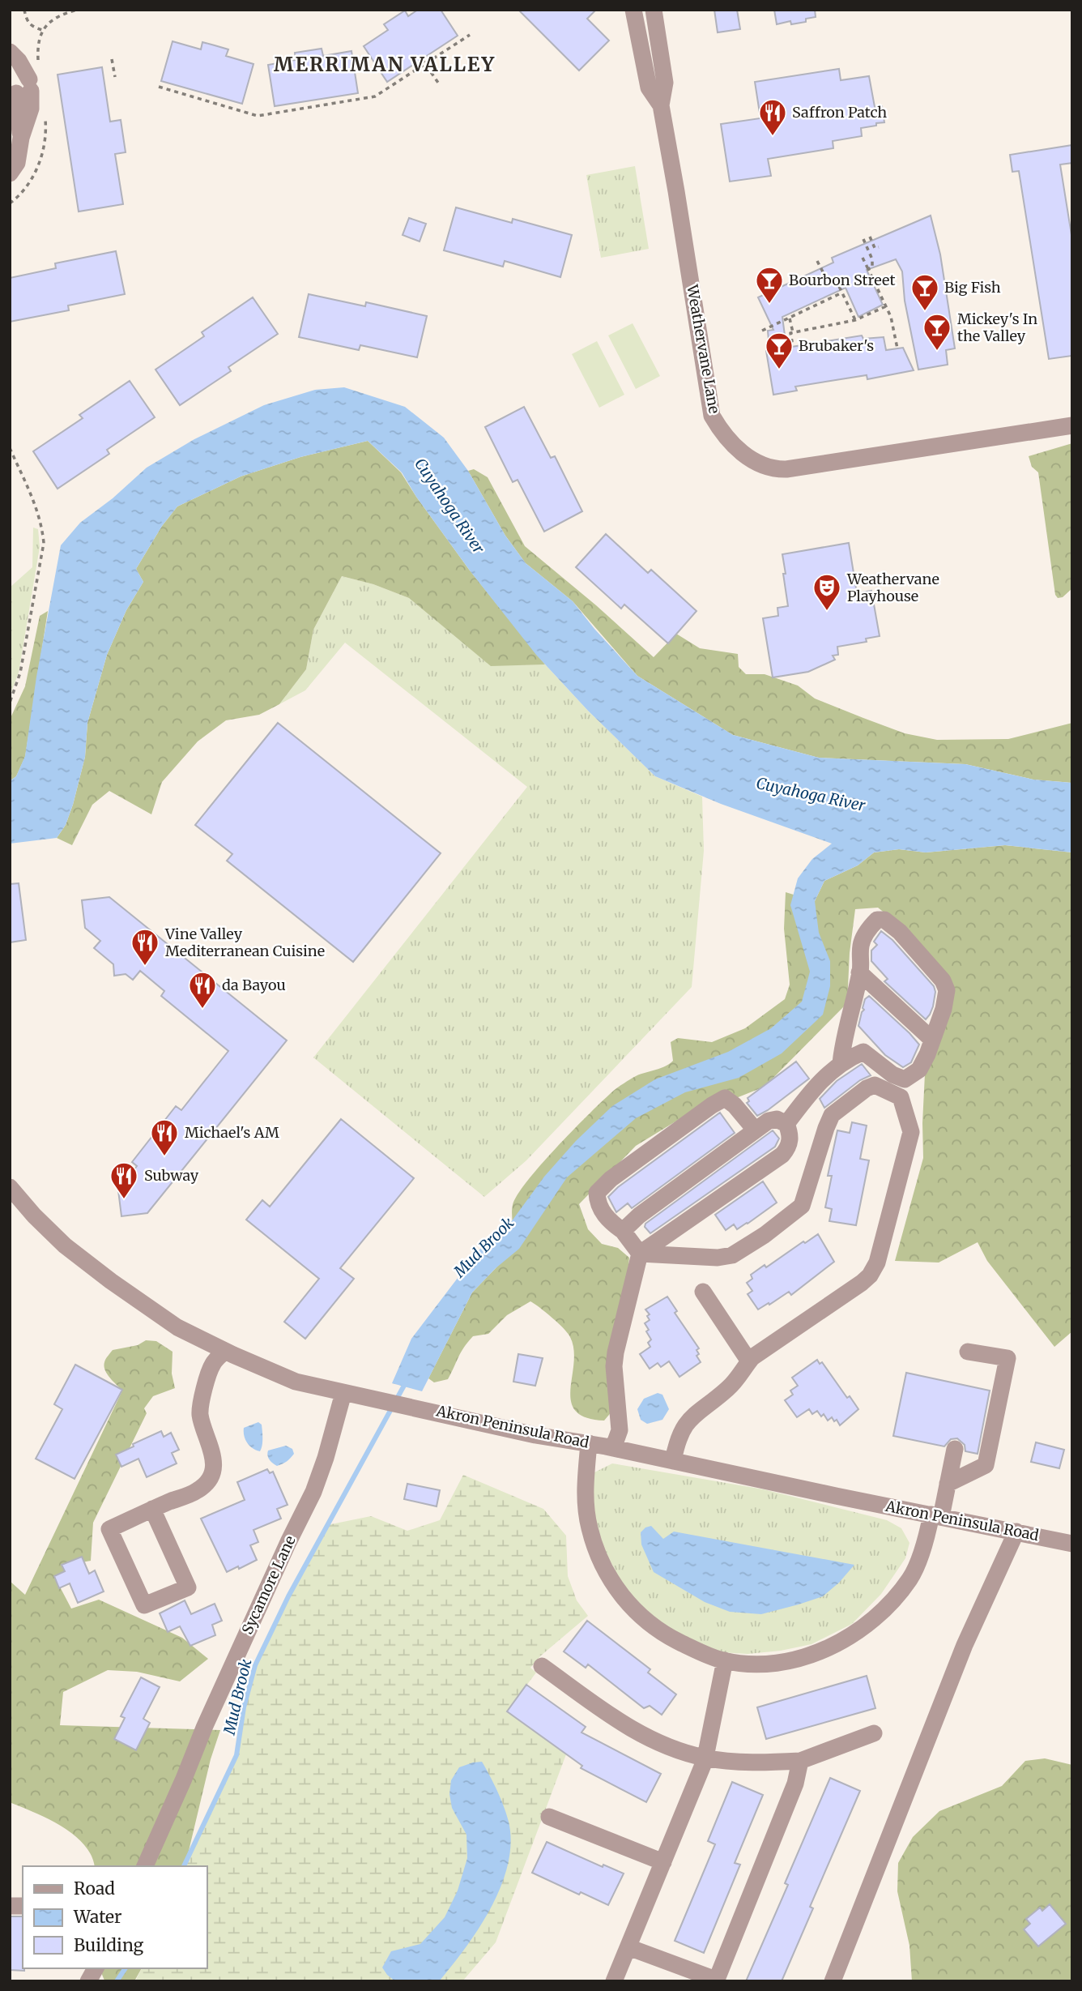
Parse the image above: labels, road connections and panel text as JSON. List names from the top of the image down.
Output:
{
  "streets": {
    "street": ["Weathervane Lane", "Akron Peninsula Road", "Sycamore Lane"]
  },
  "crossings": [
    ["Akron Peninsula Road", "Sycamore Lane"]
  ],
  "districts": ["MERRIMAN VALLEY"],
  "water": ["Cuyahoga River", "Mud Brook"],
  "places": {
    "restaurant": [
      "Saffron Patch",
      "Vine Valley Mediterranean Cuisine",
      "da Bayou",
      "Michael's AM",
      "Subway"
    ],
    "bar": [
      "Bourbon Street",
      "Big Fish",
      "Mickey's In the Valley",
      "Brubaker's"
    ],
    "theatre": ["Weathervane Playhouse"]
  },
  "legend": ["Road", "Water", "Building"]
}
